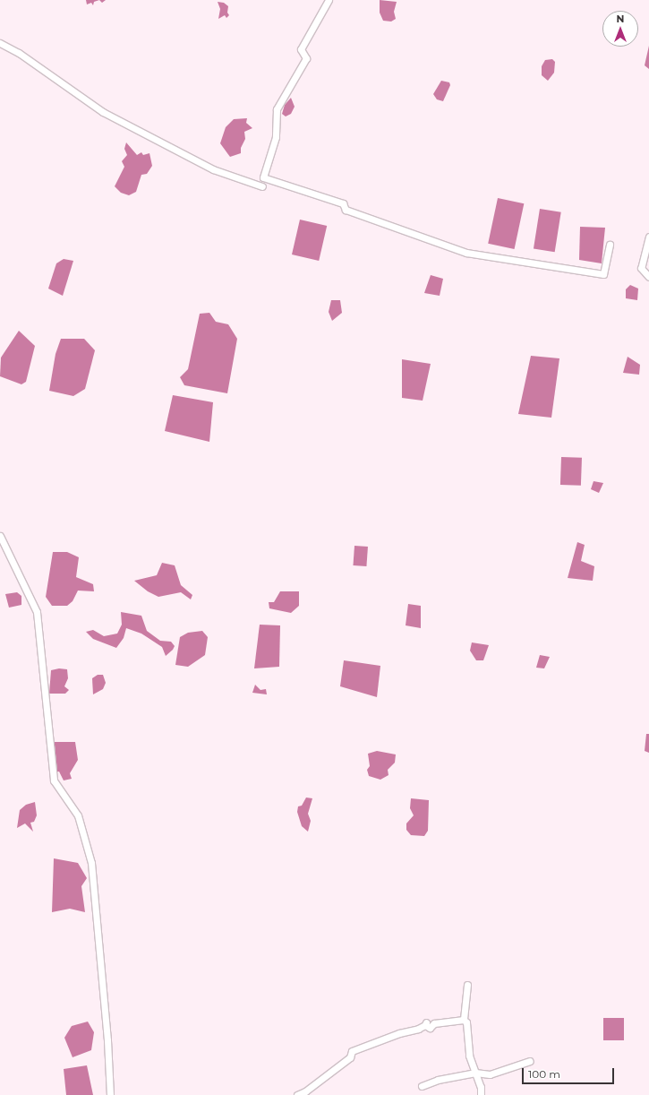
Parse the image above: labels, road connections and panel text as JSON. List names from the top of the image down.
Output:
{
  "scale_bar": "100 m",
  "north": "top"
}
